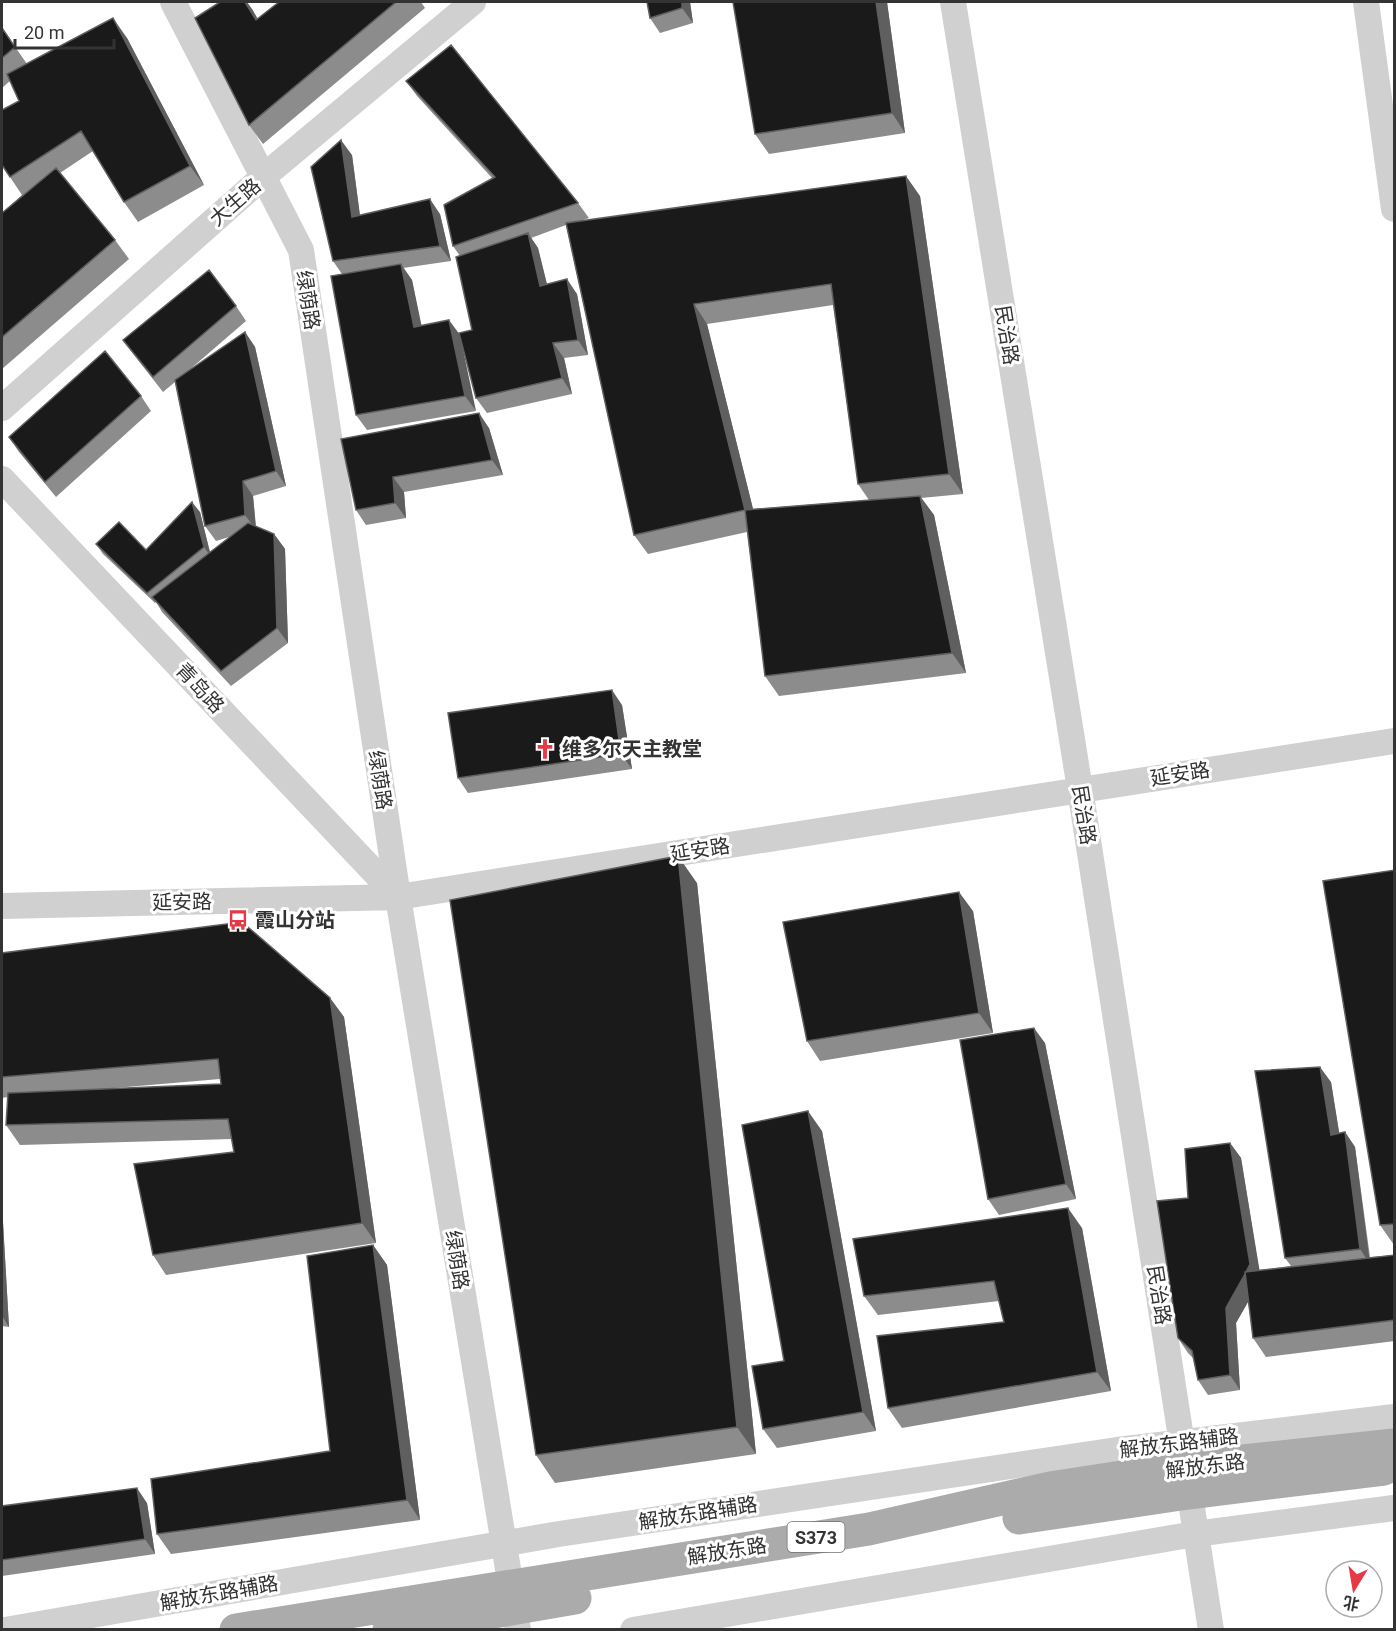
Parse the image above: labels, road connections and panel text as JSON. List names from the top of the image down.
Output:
{
  "streets": {
    "main road": ["解放东路", "S373"],
    "street": [
      "大生路",
      "绿荫路",
      "民治路",
      "青岛路",
      "延安路",
      "解放东路辅路"
    ]
  },
  "crossings": [
    ["大生路", "绿荫路"],
    ["绿荫路", "青岛路"],
    ["绿荫路", "延安路"],
    ["绿荫路", "解放东路"],
    ["民治路", "延安路"],
    ["民治路", "解放东路"],
    ["青岛路", "延安路"]
  ],
  "places": {
    "church": ["维多尔天主教堂"],
    "bus stop": ["霞山分站"]
  },
  "scale_bar": "20 m",
  "north": "bottom"
}
